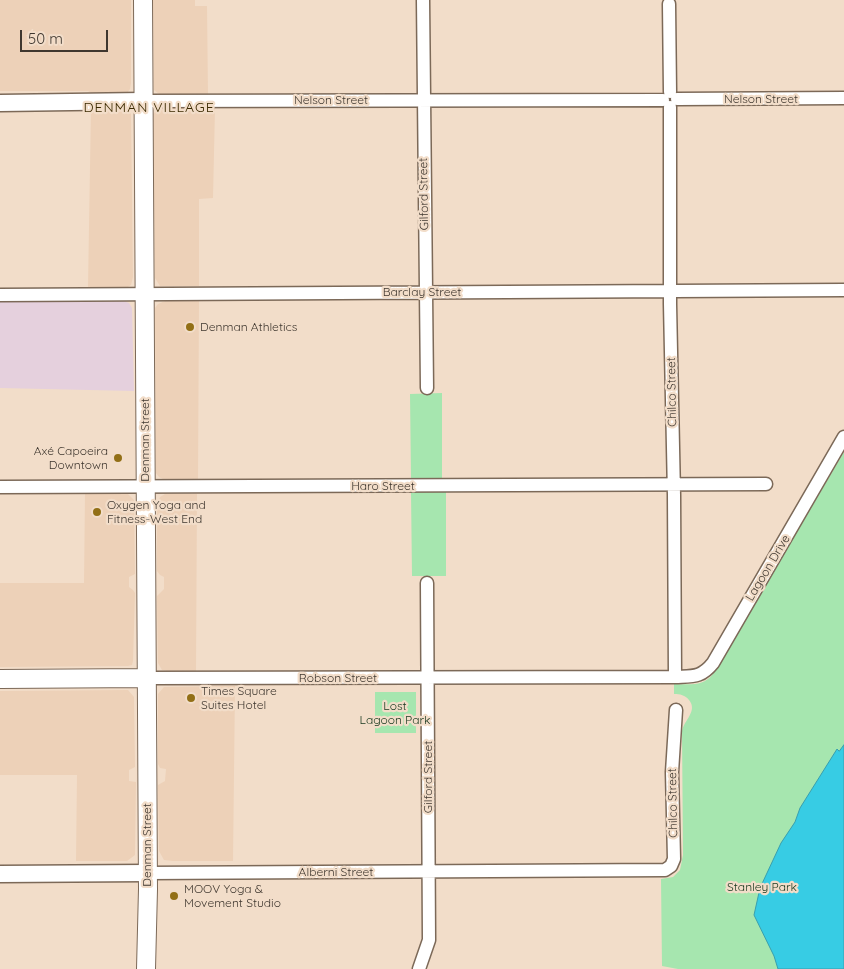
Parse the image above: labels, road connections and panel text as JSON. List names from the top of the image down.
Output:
{
  "streets": {
    "main road": ["Denman Street", "Robson Street"],
    "street": [
      "Nelson Street",
      "Gilford Street",
      "Barclay Street",
      "Chilco Street",
      "Haro Street",
      "Lagoon Drive",
      "Alberni Street"
    ]
  },
  "crossings": [
    ["Nelson Street", "Gilford Street"],
    ["Nelson Street", "Chilco Street"],
    ["Nelson Street", "Denman Street"],
    ["Gilford Street", "Barclay Street"],
    ["Gilford Street", "Robson Street"],
    ["Gilford Street", "Alberni Street"],
    ["Barclay Street", "Chilco Street"],
    ["Barclay Street", "Denman Street"],
    ["Chilco Street", "Haro Street"],
    ["Chilco Street", "Lagoon Drive"],
    ["Chilco Street", "Robson Street"],
    ["Chilco Street", "Alberni Street"],
    ["Denman Street", "Haro Street"],
    ["Denman Street", "Robson Street"],
    ["Denman Street", "Alberni Street"],
    ["Lagoon Drive", "Robson Street"]
  ],
  "districts": ["DENMAN VILLAGE"],
  "parks": ["Lost Lagoon Park", "Stanley Park"],
  "places": [
    "Denman Athletics",
    "Axé Capoeira Downtown",
    "Oxygen Yoga and Fitness-West End",
    "Times Square Suites Hotel",
    "MOOV Yoga & Movement Studio"
  ],
  "scale_bar": "50 m"
}
